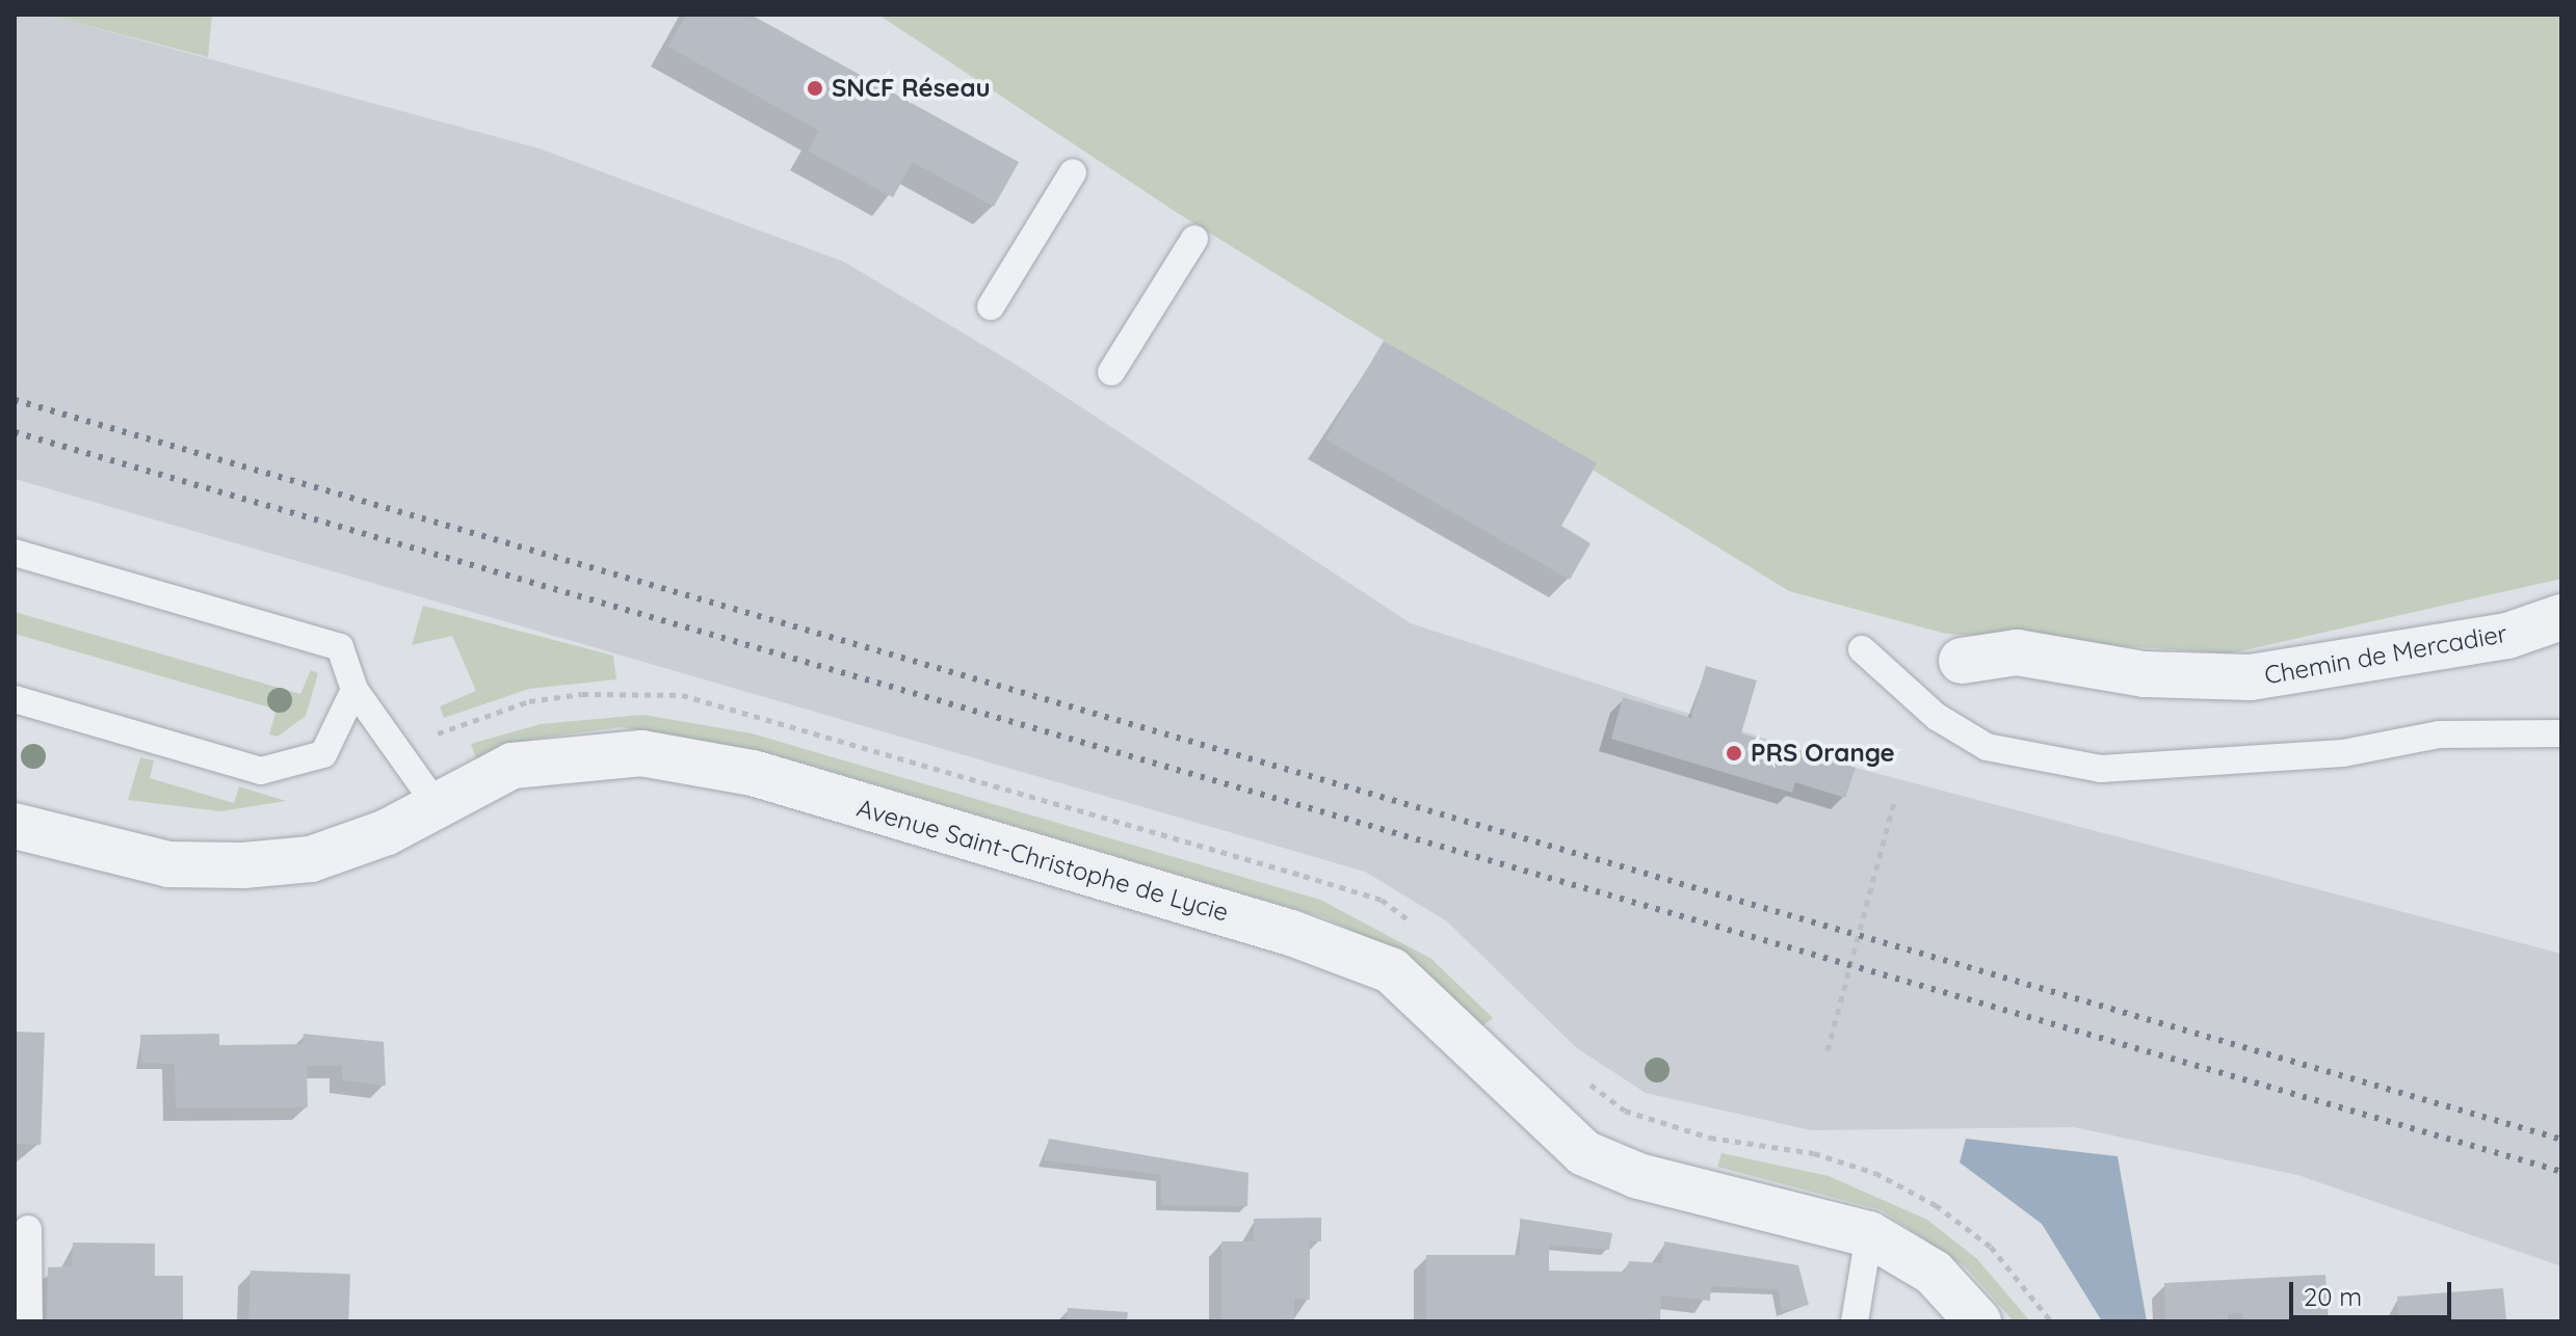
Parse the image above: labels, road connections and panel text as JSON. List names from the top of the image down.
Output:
{
  "streets": {
    "street": ["Chemin de Mercadier", "Avenue Saint-Christophe de Lycie"]
  },
  "places": ["SNCF Réseau", "PRS Orange"],
  "scale_bar": "20 m"
}
